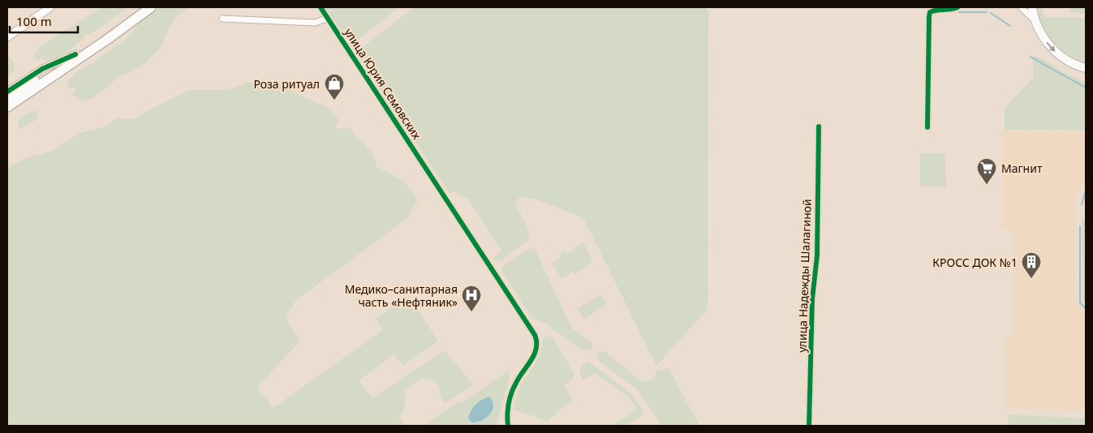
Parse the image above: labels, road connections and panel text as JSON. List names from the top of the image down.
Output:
{
  "streets": {
    "street": ["улица Юрия Семовских", "улица Надежды Шалагиной"]
  },
  "places": {
    "shop": ["Роза ритуал"],
    "supermarket": ["Магнит"],
    "building": ["КРОСС ДОК №1"],
    "hospital": ["Медико–санитарная часть «Нефтяник»"]
  },
  "scale_bar": "100 m"
}
